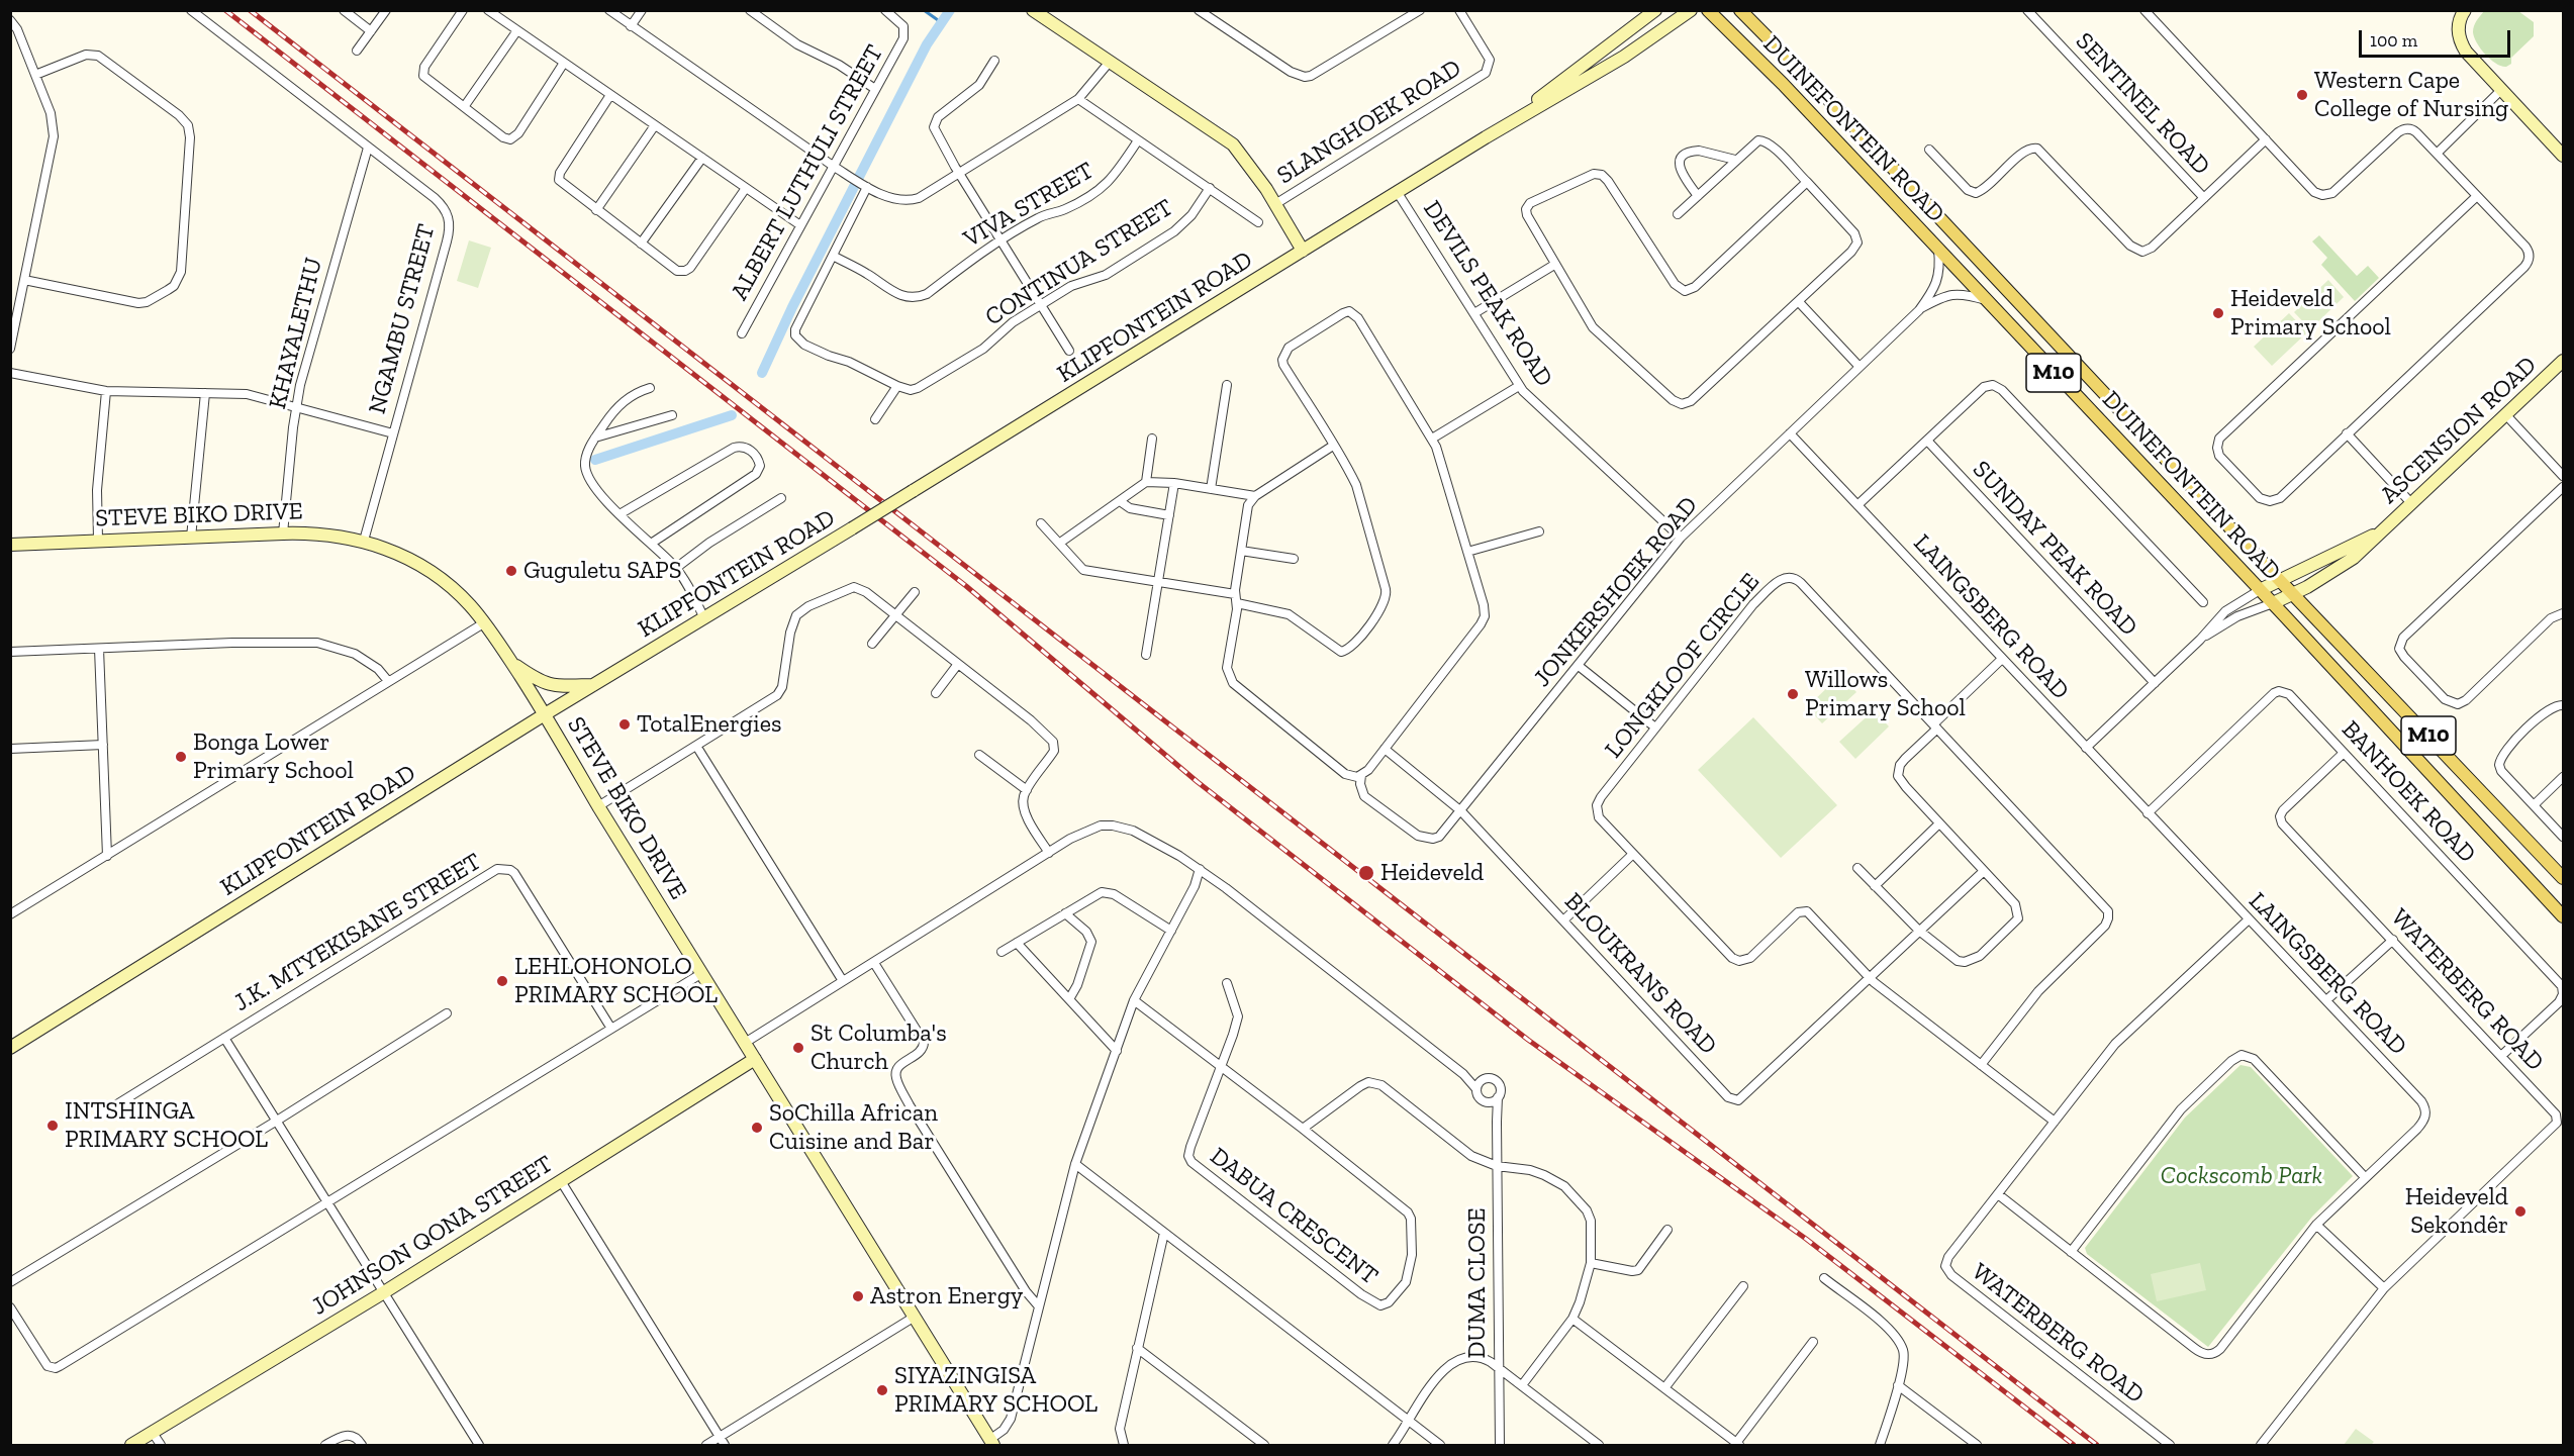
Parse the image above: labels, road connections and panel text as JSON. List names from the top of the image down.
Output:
{
  "streets": {
    "main road": [
      "DUINEFONTEIN ROAD",
      "KLIPFONTEIN ROAD",
      "M10",
      "ASCENSION ROAD",
      "STEVE BIKO DRIVE",
      "JOHNSON QONA STREET"
    ],
    "street": [
      "SENTINEL ROAD",
      "SLANGHOEK ROAD",
      "ALBERT LUTHULI STREET",
      "VIVA STREET",
      "CONTINUA STREET",
      "DEVILS PEAK ROAD",
      "NGAMBU STREET",
      "KHAYALETHU",
      "SUNDAY PEAK ROAD",
      "JONKERSHOEK ROAD",
      "LAINGSBERG ROAD",
      "LONGKLOOF CIRCLE",
      "BANHOEK ROAD",
      "J.K. MTYEKISANE STREET",
      "BLOUKRANS ROAD",
      "WATERBERG ROAD",
      "DABUA CRESCENT",
      "DUMA CLOSE"
    ]
  },
  "crossings": [
    ["DUINEFONTEIN ROAD", "ASCENSION ROAD"],
    ["DUINEFONTEIN ROAD", "JONKERSHOEK ROAD"],
    ["DEVILS PEAK ROAD", "KLIPFONTEIN ROAD"],
    ["DEVILS PEAK ROAD", "JONKERSHOEK ROAD"],
    ["KLIPFONTEIN ROAD", "STEVE BIKO DRIVE"],
    ["NGAMBU STREET", "KHAYALETHU"],
    ["NGAMBU STREET", "STEVE BIKO DRIVE"],
    ["KHAYALETHU", "STEVE BIKO DRIVE"],
    ["STEVE BIKO DRIVE", "JOHNSON QONA STREET"],
    ["JONKERSHOEK ROAD", "LAINGSBERG ROAD"],
    ["JONKERSHOEK ROAD", "BLOUKRANS ROAD"],
    ["LAINGSBERG ROAD", "BANHOEK ROAD"],
    ["LAINGSBERG ROAD", "WATERBERG ROAD"],
    ["LONGKLOOF CIRCLE", "BLOUKRANS ROAD"],
    ["LONGKLOOF CIRCLE", "WATERBERG ROAD"],
    ["BANHOEK ROAD", "WATERBERG ROAD"]
  ],
  "parks": ["Cockscomb Park"],
  "places": [
    "Western Cape College of Nursing",
    "Heideveld Primary School",
    "Guguletu SAPS",
    "Willows Primary School",
    "TotalEnergies",
    "Bonga Lower Primary School",
    "Heideveld",
    "LEHLOHONOLO PRIMARY SCHOOL",
    "St Columba's Church",
    "INTSHINGA PRIMARY SCHOOL",
    "SoChilla African Cuisine and Bar",
    "Heideveld Sekondêr",
    "Astron Energy",
    "SIYAZINGISA PRIMARY SCHOOL"
  ],
  "scale_bar": "100 m"
}
